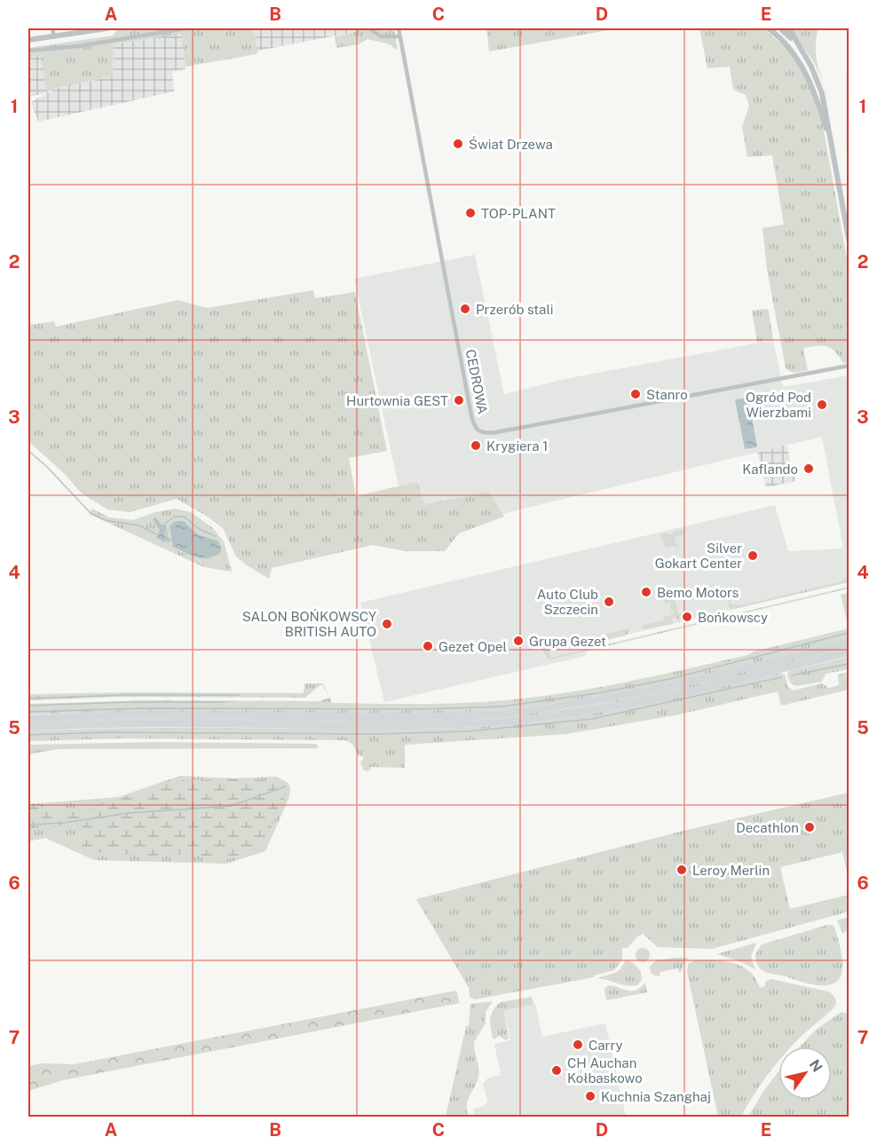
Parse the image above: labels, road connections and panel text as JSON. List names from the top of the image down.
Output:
{
  "streets": {
    "street": ["CEDROWA"]
  },
  "places": [
    "Świat Drzewa",
    "TOP-PLANT",
    "Przerób stali",
    "Stanro",
    "Hurtownia GEST",
    "Ogród Pod Wierzbami",
    "Krygiera 1",
    "Kaflando",
    "Silver Gokart Center",
    "Bemo Motors",
    "Auto Club Szczecin",
    "Bońkowscy",
    "SALON BOŃKOWSCY BRITISH AUTO",
    "Grupa Gezet",
    "Gezet Opel",
    "Decathlon",
    "Leroy Merlin",
    "Carry",
    "CH Auchan Kołbaskowo",
    "Kuchnia Szanghaj"
  ],
  "north": "top right",
  "grid": {
    "columns": [
      "A",
      "B",
      "C",
      "D",
      "E"
    ],
    "rows": [
      "1",
      "2",
      "3",
      "4",
      "5",
      "6",
      "7"
    ]
  }
}
